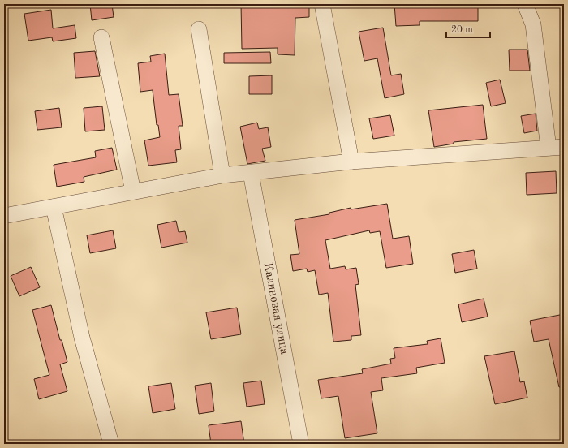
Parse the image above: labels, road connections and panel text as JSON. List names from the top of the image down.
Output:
{
  "streets": {
    "street": ["Калиновая улица"]
  },
  "scale_bar": "20 m"
}
